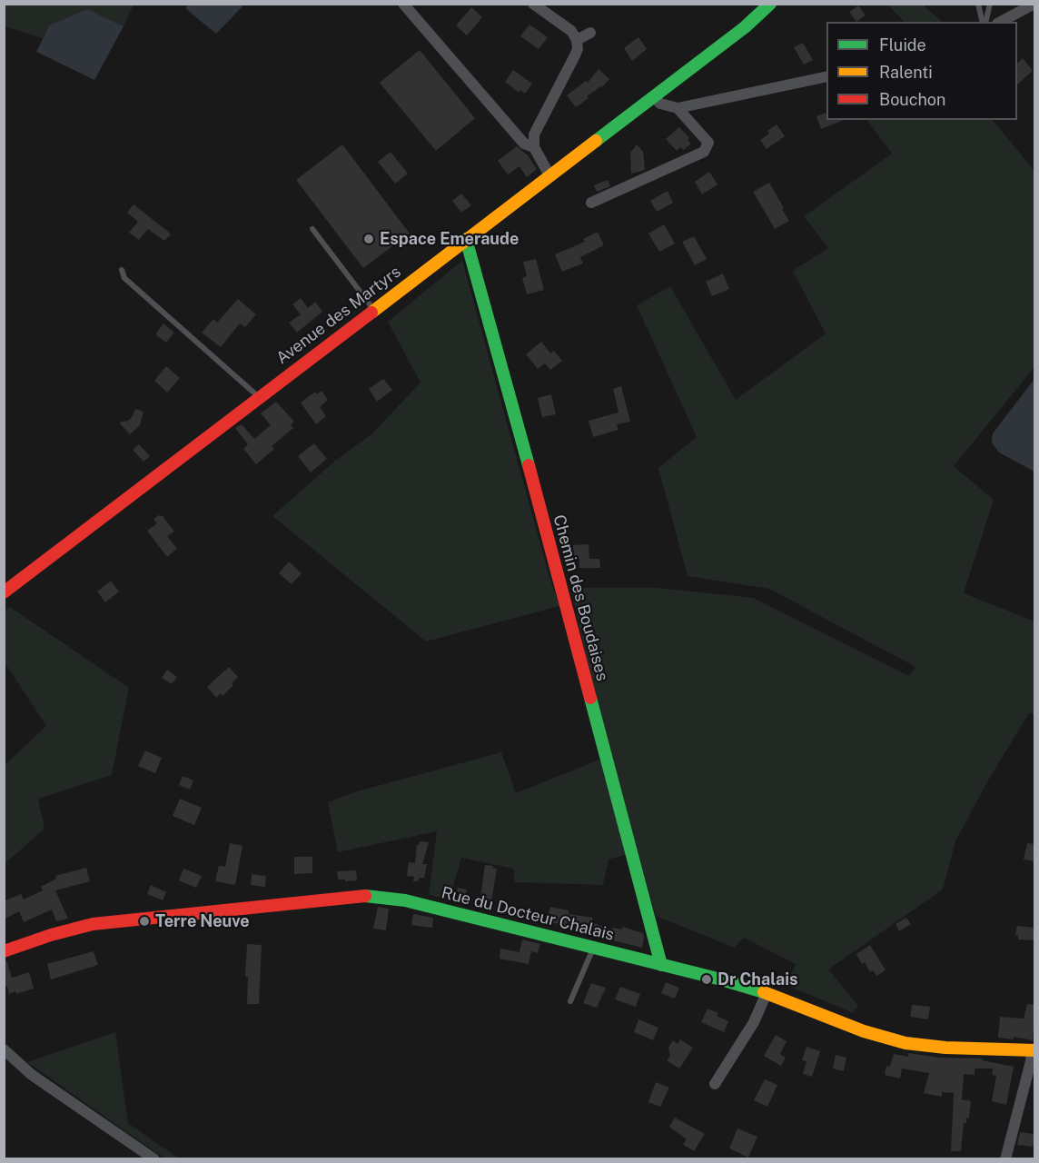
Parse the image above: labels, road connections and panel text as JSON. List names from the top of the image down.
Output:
{
  "streets": {
    "main road": ["Avenue des Martyrs", "Chemin des Boudaises", "Rue du Docteur Chalais"]
  },
  "crossings": [
    ["Avenue des Martyrs", "Chemin des Boudaises"],
    ["Chemin des Boudaises", "Rue du Docteur Chalais"]
  ],
  "places": ["Espace Emeraude", "Terre Neuve", "Dr Chalais"],
  "legend": ["Fluide", "Ralenti", "Bouchon"]
}
